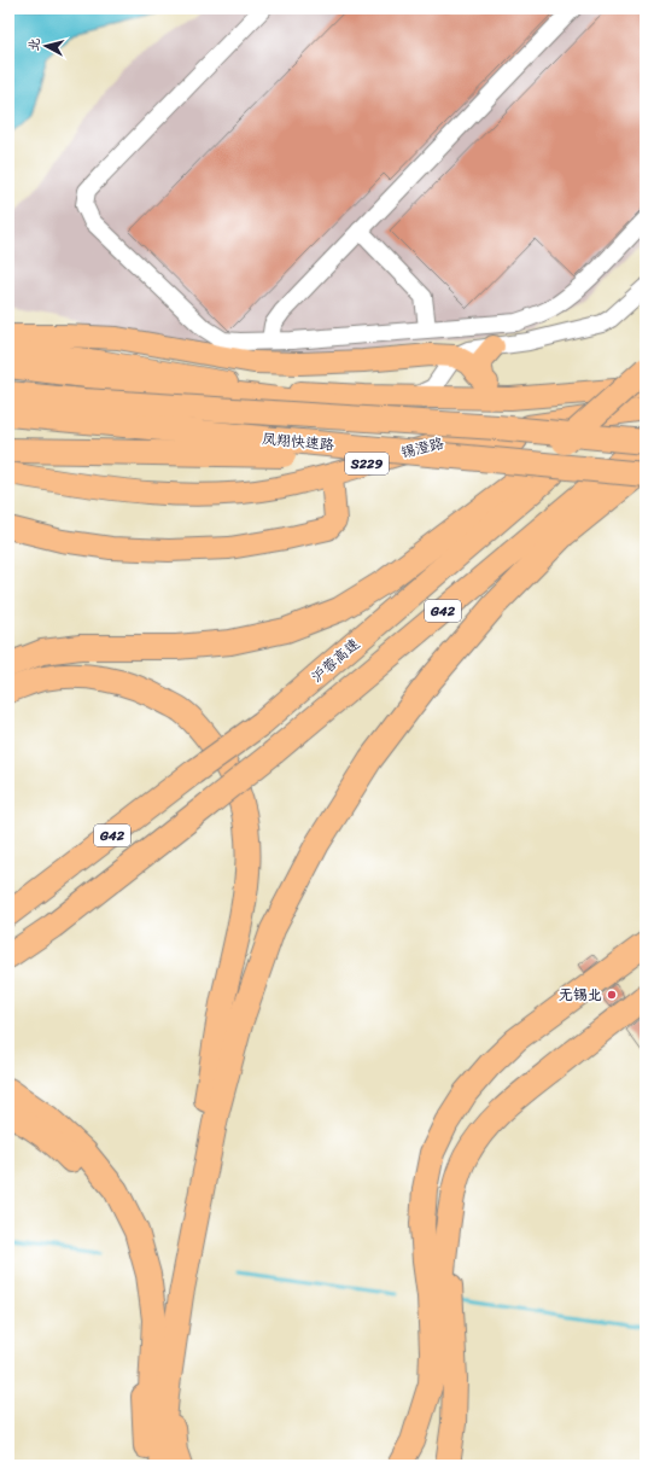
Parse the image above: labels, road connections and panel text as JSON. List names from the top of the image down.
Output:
{
  "streets": {
    "highway": ["凤翔快速路", "G42", "沪蓉高速"],
    "main road": ["锡澄路", "S229"]
  },
  "crossings": [
    ["凤翔快速路", "沪蓉高速"]
  ],
  "places": ["无锡北"],
  "north": "left"
}
